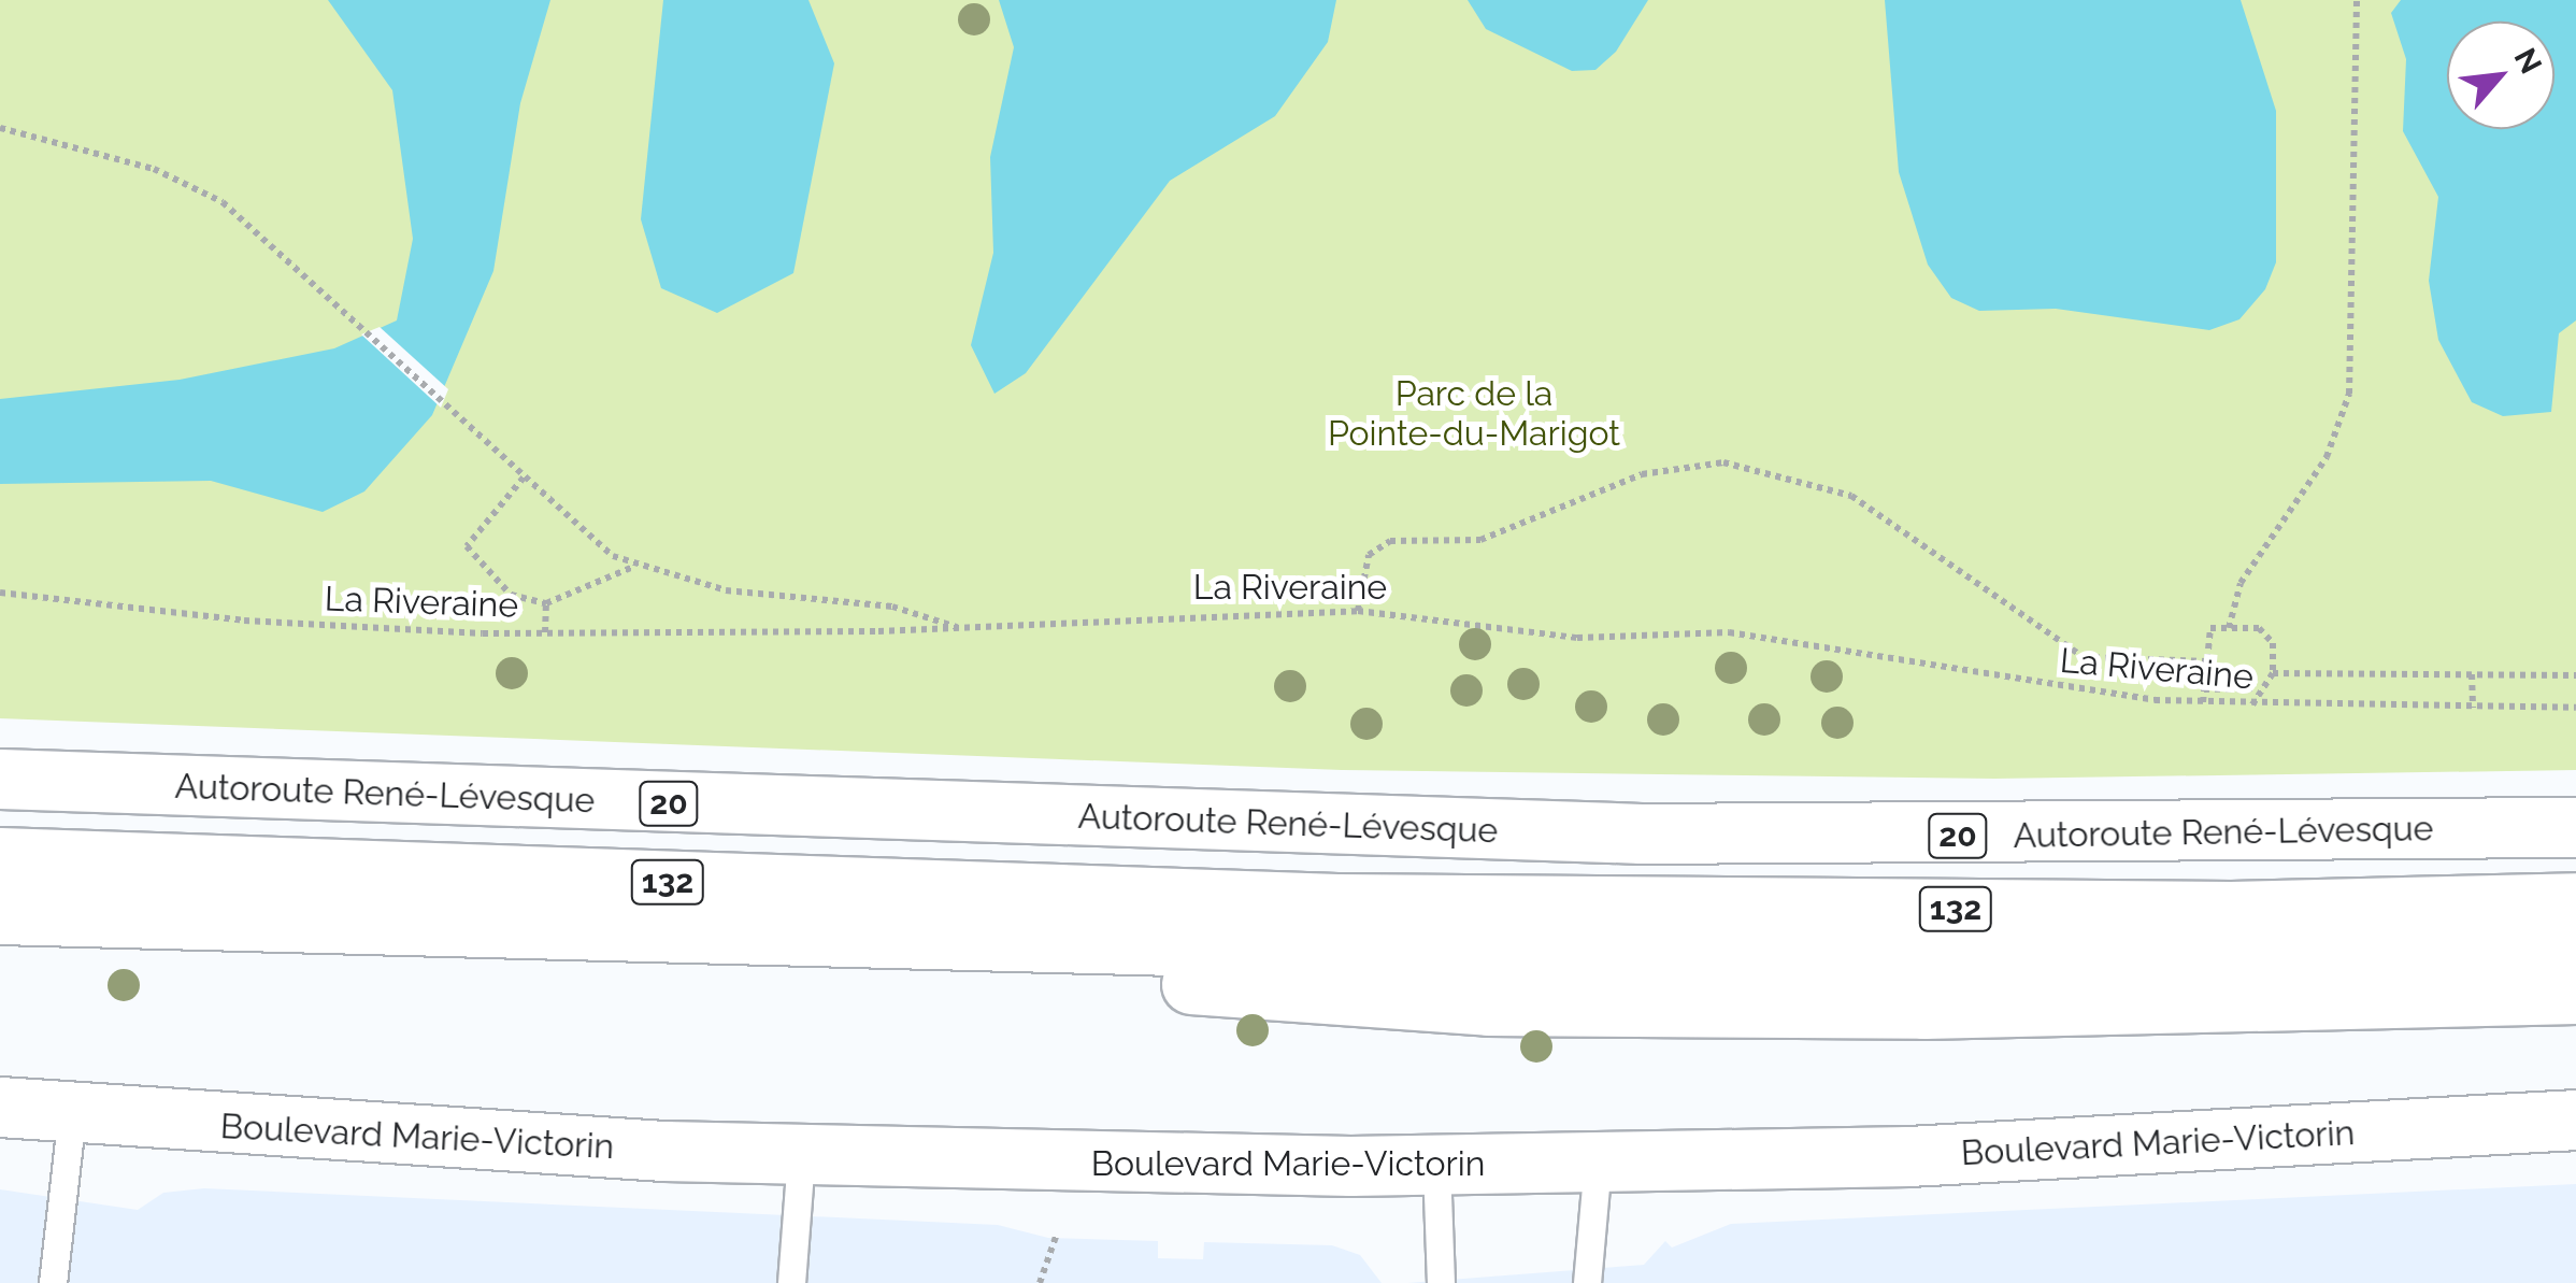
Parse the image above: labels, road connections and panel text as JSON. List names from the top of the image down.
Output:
{
  "streets": {
    "main road": [
      "Autoroute René-Lévesque",
      "20",
      "132",
      "Boulevard Marie-Victorin"
    ],
    "path": ["La Riveraine"]
  },
  "parks": ["Parc de la Pointe-du-Marigot"],
  "north": "top right"
}
